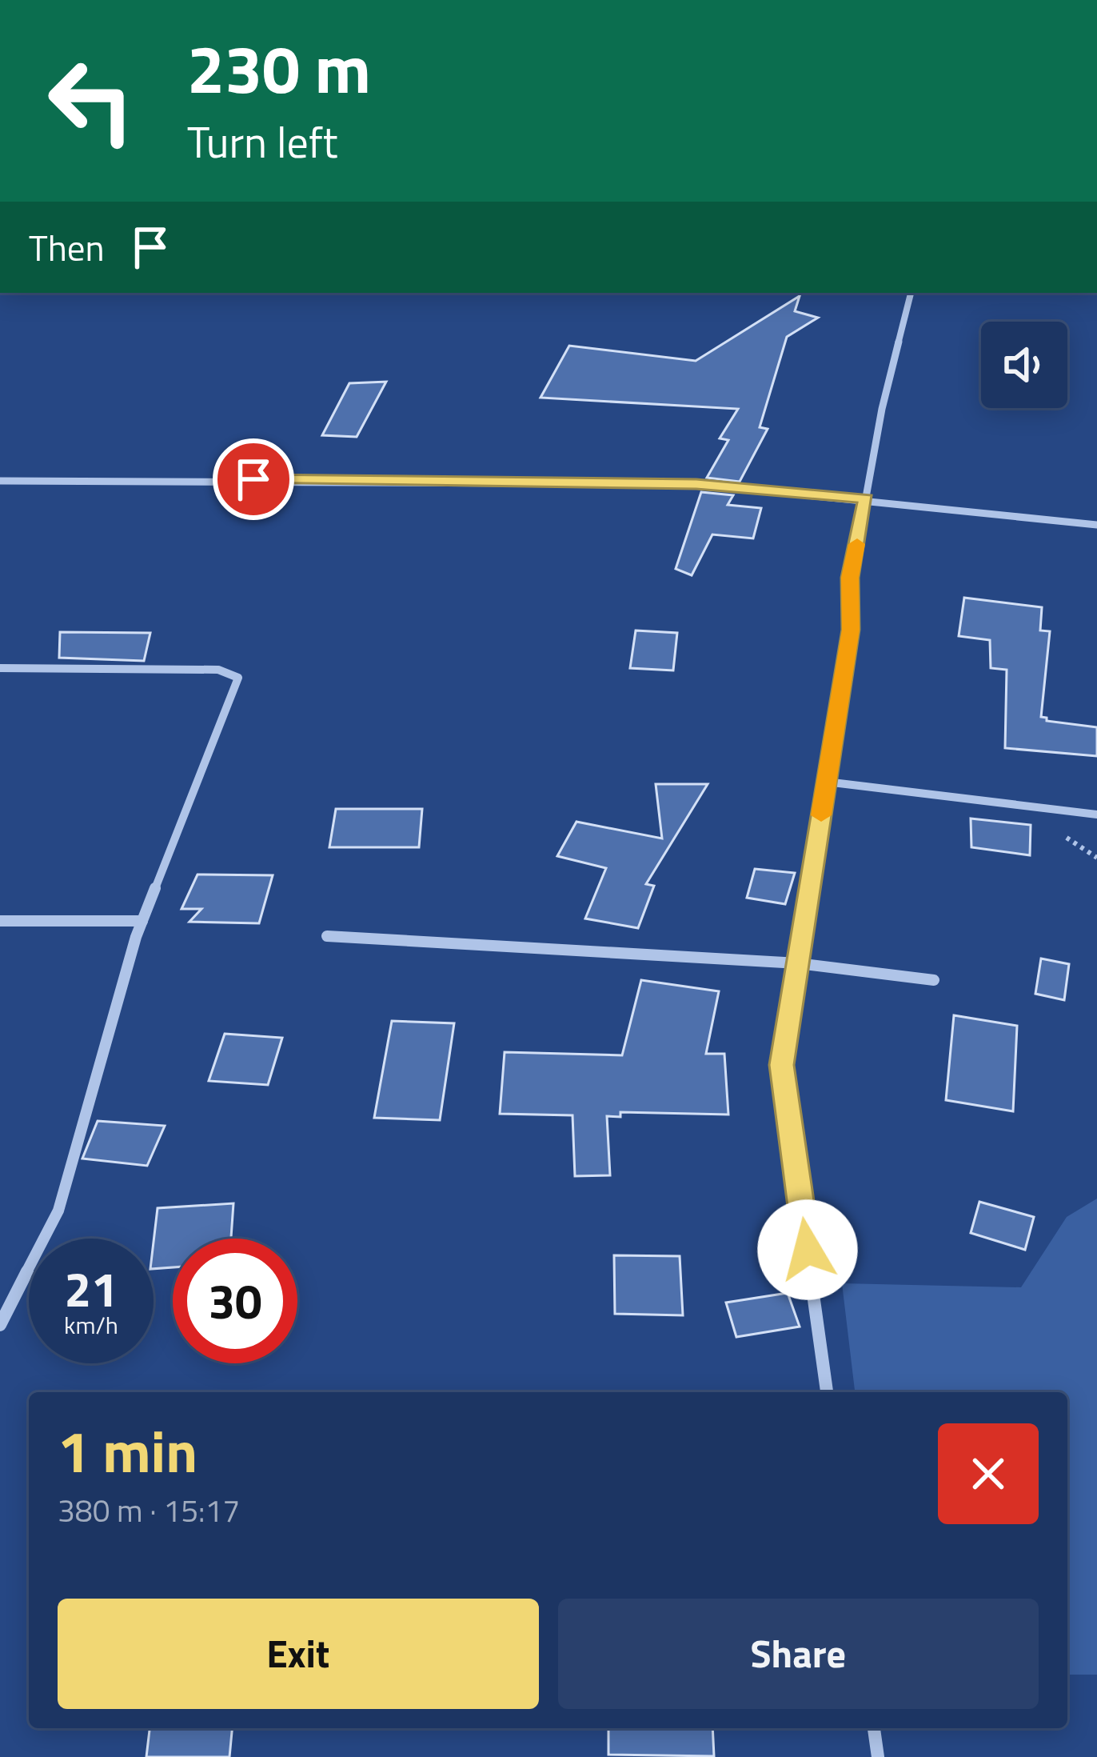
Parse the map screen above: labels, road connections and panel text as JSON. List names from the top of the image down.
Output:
{
  "page": {
    "turn": ["230 m", "Turn left"],
    "then": "Then",
    "speed": "21 km/h",
    "limit": "30",
    "heading": ["1 min", "380 m · 15:17"],
    "buttons": ["Exit", "Share"]
  }
}
